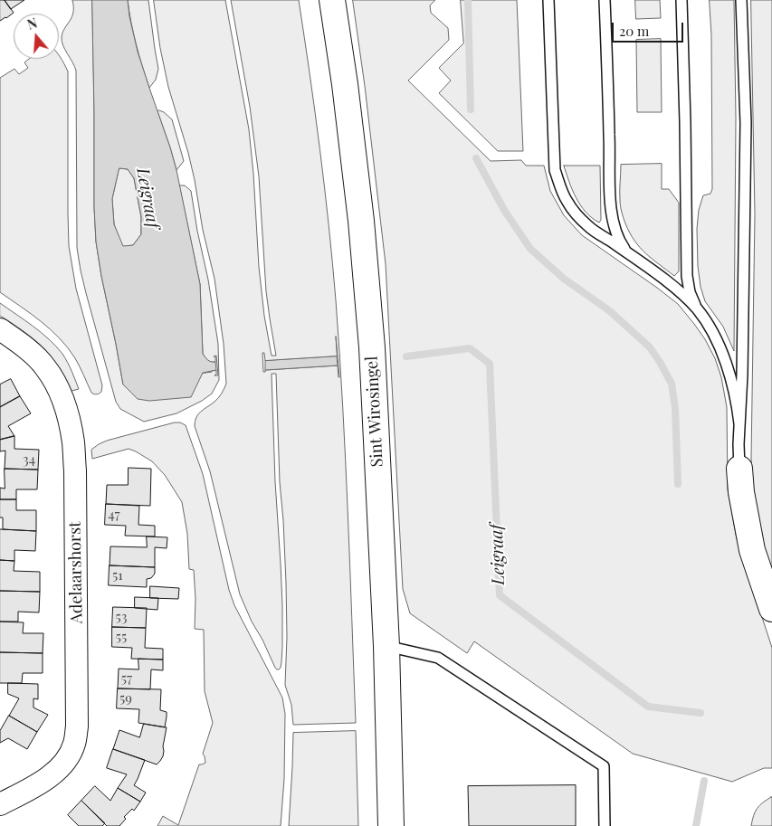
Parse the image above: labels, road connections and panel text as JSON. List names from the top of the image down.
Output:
{
  "streets": {
    "main road": ["Sint Wirosingel"],
    "street": ["Adelaarshorst"]
  },
  "water": ["Leigraaf"],
  "house_numbers": [
    "34",
    "47",
    "51",
    "53",
    "55",
    "57",
    "59"
  ],
  "scale_bar": "20 m",
  "north": "top"
}
